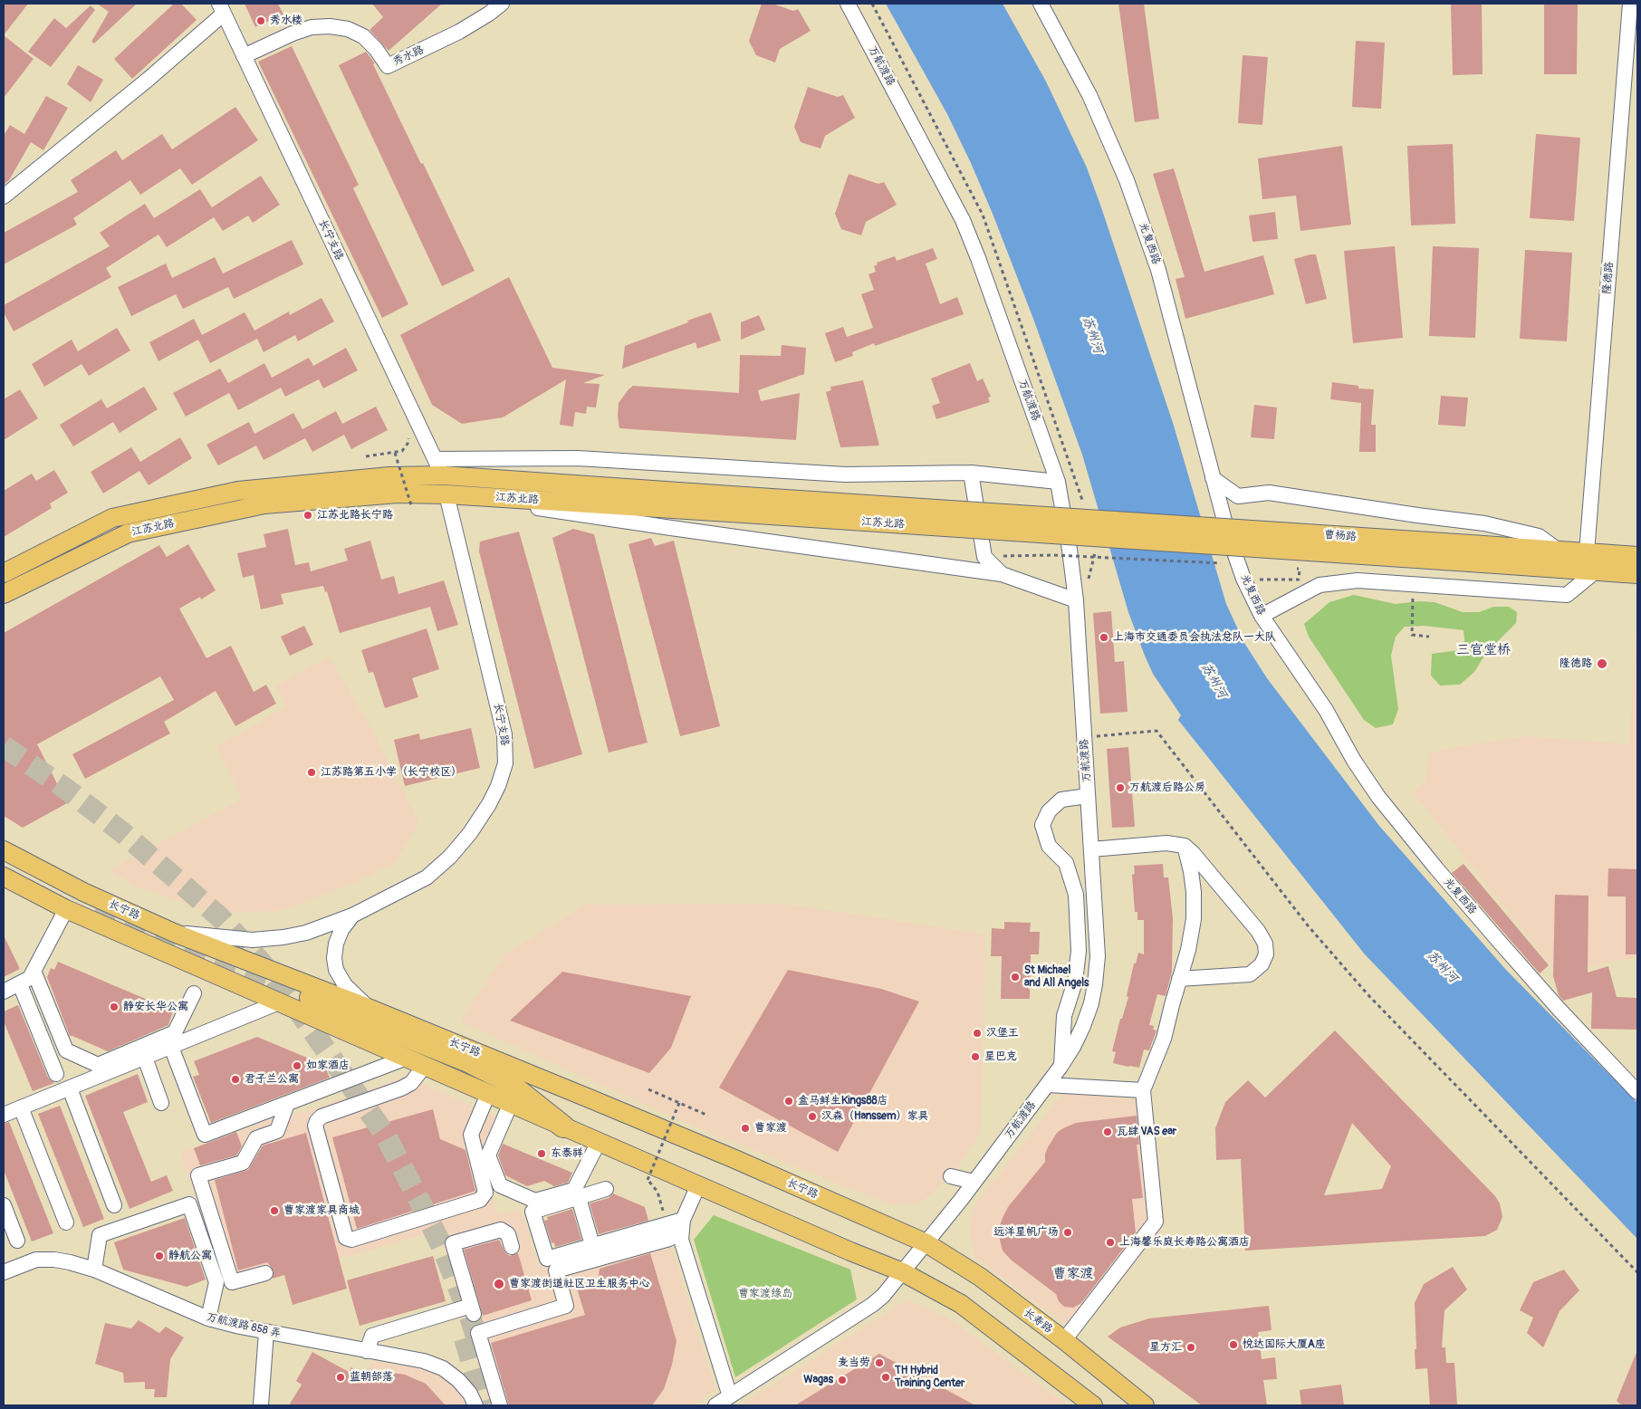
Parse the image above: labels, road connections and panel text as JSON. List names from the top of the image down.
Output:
{
  "streets": {
    "main road": [
      "江苏北路",
      "曹杨路",
      "长宁路",
      "长寿路"
    ],
    "street": [
      "秀水路",
      "万航渡路",
      "长宁支路",
      "光复西路",
      "隆德路",
      "万航渡路 858 弄"
    ]
  },
  "crossings": [
    ["秀水路", "长宁支路"],
    ["万航渡路", "长宁路"],
    ["万航渡路", "长寿路"],
    ["长宁支路", "江苏北路"],
    ["长宁支路", "长宁路"],
    ["隆德路", "曹杨路"],
    ["江苏北路", "曹杨路"],
    ["长宁路", "长寿路"]
  ],
  "districts": ["三官堂桥", "曹家渡"],
  "water": ["苏州河"],
  "parks": ["曹家渡绿岛"],
  "places": [
    "秀水楼",
    "江苏北路长宁路",
    "上海市交通委员会执法总队一大队",
    "隆德路",
    "江苏路第五小学（长宁校区）",
    "万航渡后路公房",
    "St Michael and All Angels",
    "静安长华公寓",
    "汉堡王",
    "星巴克",
    "如家酒店",
    "君子兰公寓",
    "盒马鲜生Kings88店",
    "汉森（Hanssem）家具",
    "曹家渡",
    "瓦肆 VAS ear",
    "东泰祥",
    "曹家渡家具商城",
    "远洋星帆广场",
    "上海馨乐庭长寿路公寓酒店",
    "静航公寓",
    "曹家渡街道社区卫生服务中心",
    "悦达国际大厦A座",
    "星方汇",
    "麦当劳",
    "蓝朝部落",
    "TH Hybrid Training Center",
    "Wagas"
  ]
}
